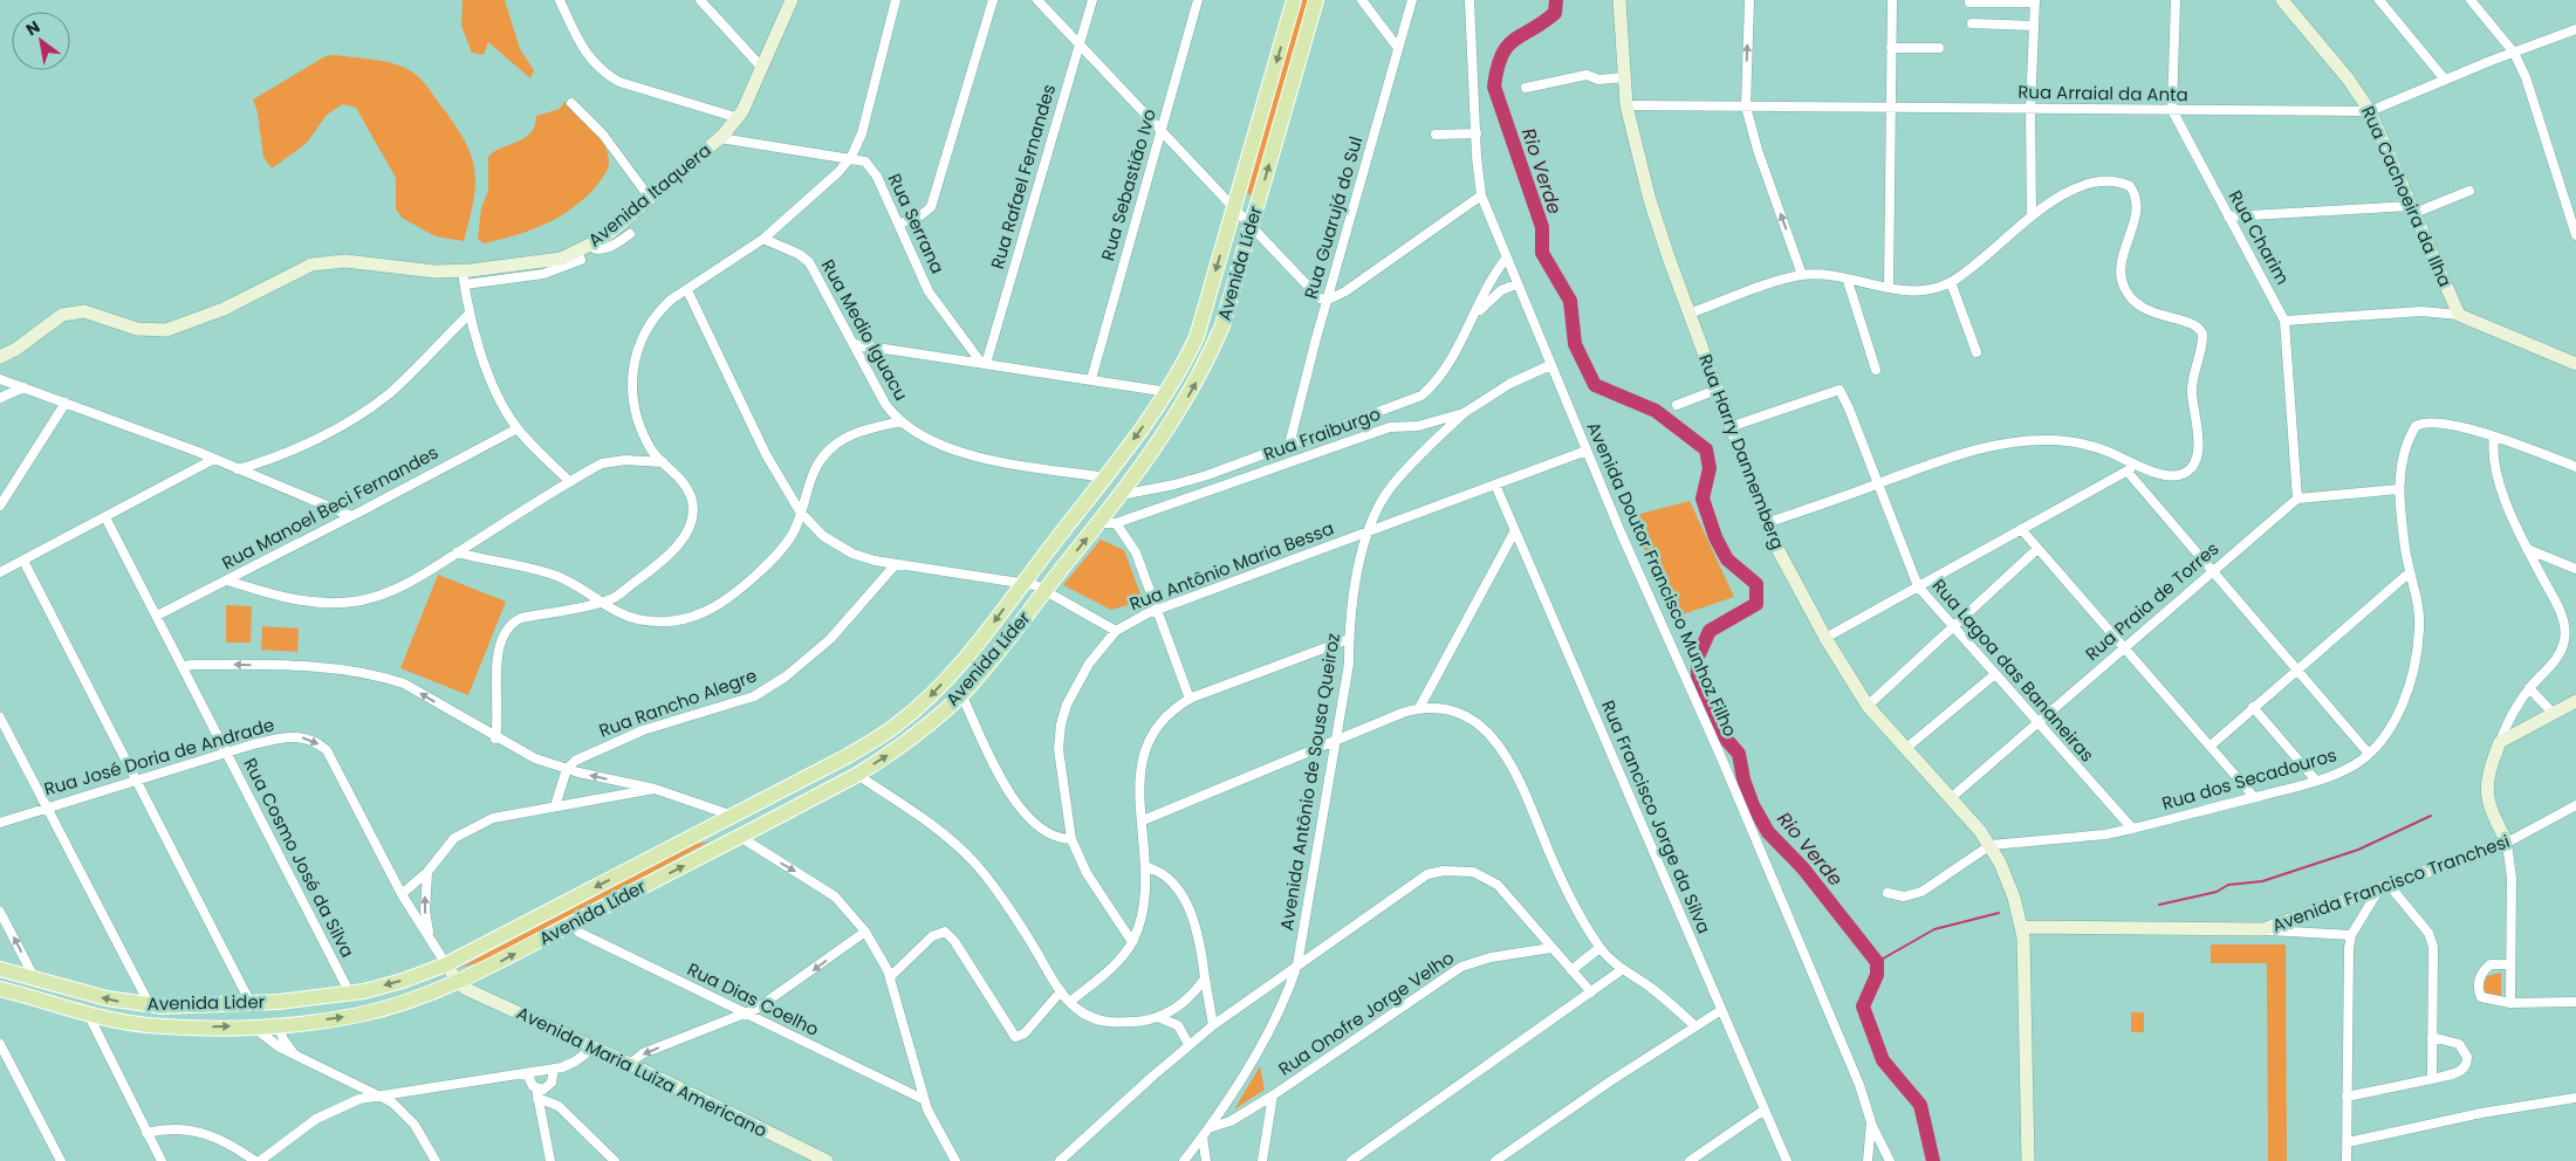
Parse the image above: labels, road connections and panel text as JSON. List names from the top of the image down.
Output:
{
  "streets": {
    "main road": ["Avenida Líder", "Avenida Lider"],
    "street": [
      "Rua Arraial da Anta",
      "Rua Rafael Fernandes",
      "Rua Sebastião Ivo",
      "Avenida Itaquera",
      "Rua Cachoeira da Ilha",
      "Rua Guarujá do Sul",
      "Rua Serrana",
      "Rua Charim",
      "Rua Medio Iguacu",
      "Rua Fraiburgo",
      "Rua Harry Dannemberg",
      "Rua Manoel Beci Fernandes",
      "Rua Antônio Maria Bessa",
      "Avenida Doutor Francisco Munhoz Filho",
      "Rua Praia de Torres",
      "Rua Lagoa das Bananeiras",
      "Rua Rancho Alegre",
      "Rua José Doria de Andrade",
      "Rua dos Secadouros",
      "Avenida Antônio de Sousa Queiroz",
      "Rua Francisco Jorge da Silva",
      "Rua Cosmo José da Silva",
      "Avenida Francisco Tranchesi",
      "Rua Dias Coelho",
      "Rua Onofre Jorge Velho",
      "Avenida Maria Luiza Americano"
    ]
  },
  "crossings": [
    ["Rua Arraial da Anta", "Rua Cachoeira da Ilha"],
    ["Rua Arraial da Anta", "Rua Charim"],
    ["Rua Arraial da Anta", "Rua Harry Dannemberg"],
    ["Rua Rafael Fernandes", "Rua Serrana"],
    ["Avenida Itaquera", "Rua Serrana"],
    ["Rua Guarujá do Sul", "Rua Fraiburgo"],
    ["Rua Charim", "Rua Praia de Torres"],
    ["Avenida Líder", "Rua Medio Iguacu"],
    ["Avenida Líder", "Rua Fraiburgo"],
    ["Avenida Líder", "Rua José Doria de Andrade"],
    ["Avenida Líder", "Rua Cosmo José da Silva"],
    ["Avenida Líder", "Rua Dias Coelho"],
    ["Avenida Líder", "Avenida Lider"],
    ["Avenida Líder", "Avenida Maria Luiza Americano"],
    ["Rua Fraiburgo", "Avenida Doutor Francisco Munhoz Filho"],
    ["Rua Fraiburgo", "Avenida Antônio de Sousa Queiroz"],
    ["Rua Harry Dannemberg", "Rua Praia de Torres"],
    ["Rua Harry Dannemberg", "Rua Lagoa das Bananeiras"],
    ["Rua Harry Dannemberg", "Rua dos Secadouros"],
    ["Rua Harry Dannemberg", "Avenida Francisco Tranchesi"],
    ["Rua Manoel Beci Fernandes", "Rua Cosmo José da Silva"],
    ["Rua Antônio Maria Bessa", "Avenida Doutor Francisco Munhoz Filho"],
    ["Rua Antônio Maria Bessa", "Avenida Antônio de Sousa Queiroz"],
    ["Rua Antônio Maria Bessa", "Rua Francisco Jorge da Silva"],
    ["Rua Praia de Torres", "Rua Lagoa das Bananeiras"],
    ["Rua Lagoa das Bananeiras", "Rua dos Secadouros"],
    ["Rua José Doria de Andrade", "Rua Cosmo José da Silva"],
    ["Avenida Antônio de Sousa Queiroz", "Rua Onofre Jorge Velho"]
  ],
  "one_way": ["Rua José Doria de Andrade"],
  "water": ["Rio Verde"],
  "north": "top left"
}
